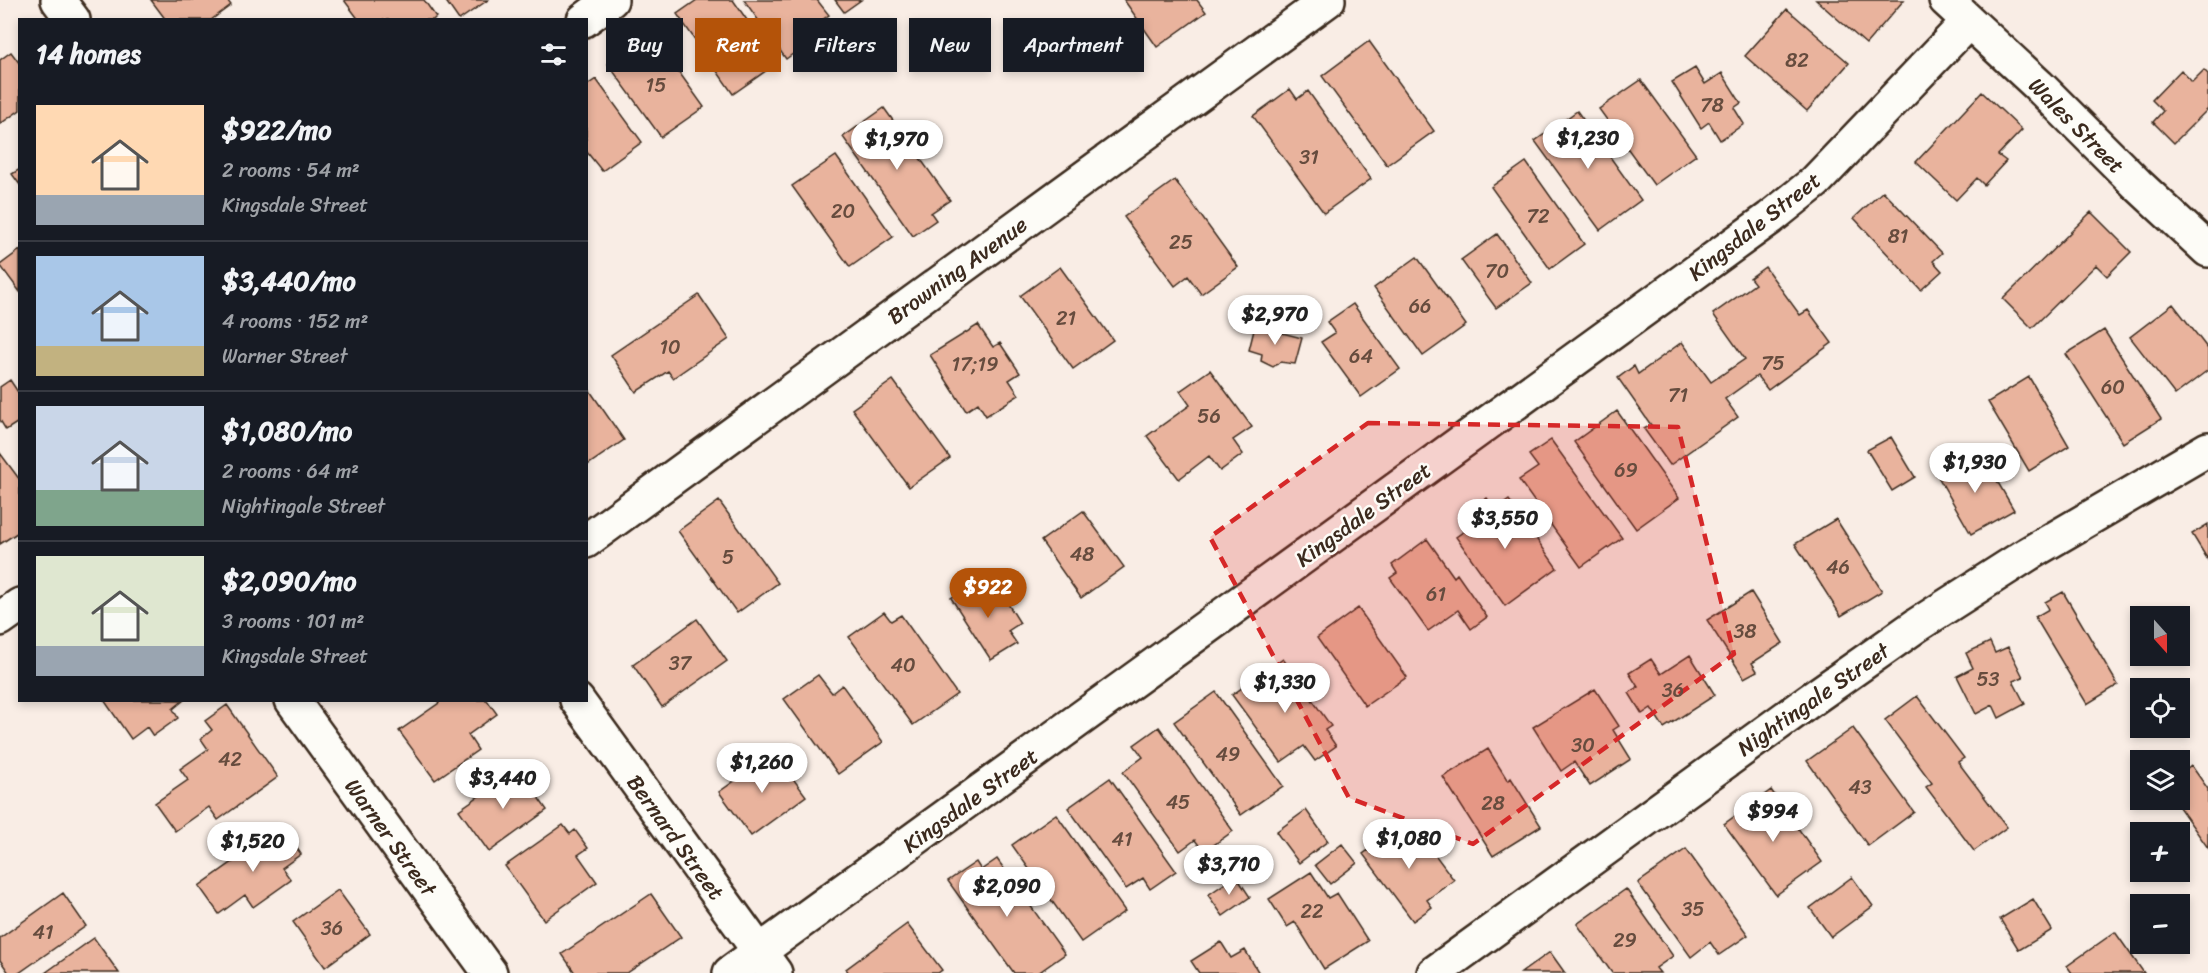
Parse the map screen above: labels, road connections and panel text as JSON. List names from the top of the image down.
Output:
{
  "streets": {
    "street": [
      "Wales Street",
      "Kingsdale Street",
      "Browning Avenue",
      "Nightingale Street",
      "Warner Street",
      "Bernard Street"
    ]
  },
  "crossings": [
    ["Wales Street", "Kingsdale Street"],
    ["Kingsdale Street", "Bernard Street"]
  ],
  "house_numbers": [
    "82",
    "15",
    "78",
    "31",
    "20",
    "72",
    "81",
    "25",
    "70",
    "66",
    "21",
    "10",
    "64",
    "75",
    "17;19",
    "60",
    "71",
    "56",
    "69",
    "48",
    "5",
    "46",
    "61",
    "38",
    "37",
    "40",
    "53",
    "36",
    "30",
    "49",
    "42",
    "43",
    "45",
    "28",
    "41",
    "35",
    "22",
    "36",
    "41",
    "29"
  ],
  "north": "bottom",
  "page": {
    "chip": [
      "Buy",
      "Rent",
      "Filters",
      "New",
      "Apartment"
    ],
    "heading": "14 homes",
    "list": [
      {
        "name": "$922/mo",
        "note": "2 rooms · 54 m² · Kingsdale Street"
      },
      {
        "name": "$3,440/mo",
        "note": "4 rooms · 152 m² · Warner Street"
      },
      {
        "name": "$1,080/mo",
        "note": "2 rooms · 64 m² · Nightingale Street"
      },
      {
        "name": "$2,090/mo",
        "note": "3 rooms · 101 m² · Kingsdale Street"
      }
    ],
    "price": [
      "$1,230",
      "$1,970",
      "$2,970",
      "$1,930",
      "$3,550",
      "$922",
      "$1,330",
      "$1,260",
      "$3,440",
      "$994",
      "$1,080",
      "$1,520",
      "$3,710",
      "$2,090"
    ],
    "map_buttons": ["+", "−"]
  }
}
